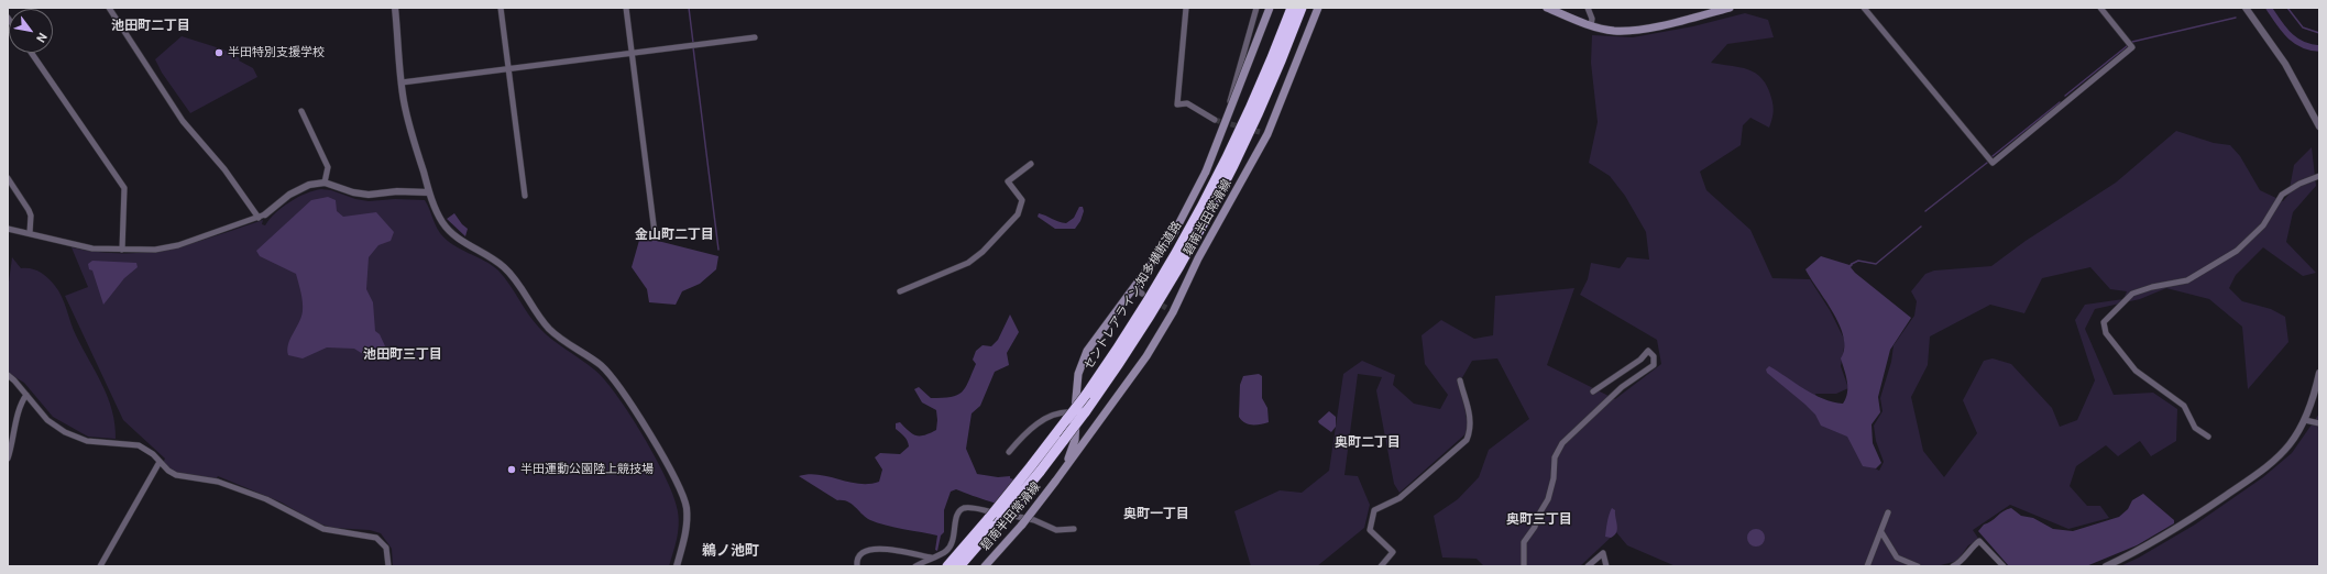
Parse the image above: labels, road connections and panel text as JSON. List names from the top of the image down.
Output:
{
  "streets": {
    "highway": ["セントレアライン;知多横断道路"],
    "main road": ["碧南半田常滑線"]
  },
  "crossings": [
    ["碧南半田常滑線", "セントレアライン;知多横断道路"]
  ],
  "districts": [
    "池田町二丁目",
    "金山町二丁目",
    "池田町三丁目",
    "奥町二丁目",
    "奥町一丁目",
    "奥町三丁目",
    "鵜ノ池町"
  ],
  "places": ["半田特別支援学校", "半田運動公園陸上競技場"],
  "north": "bottom right"
}
